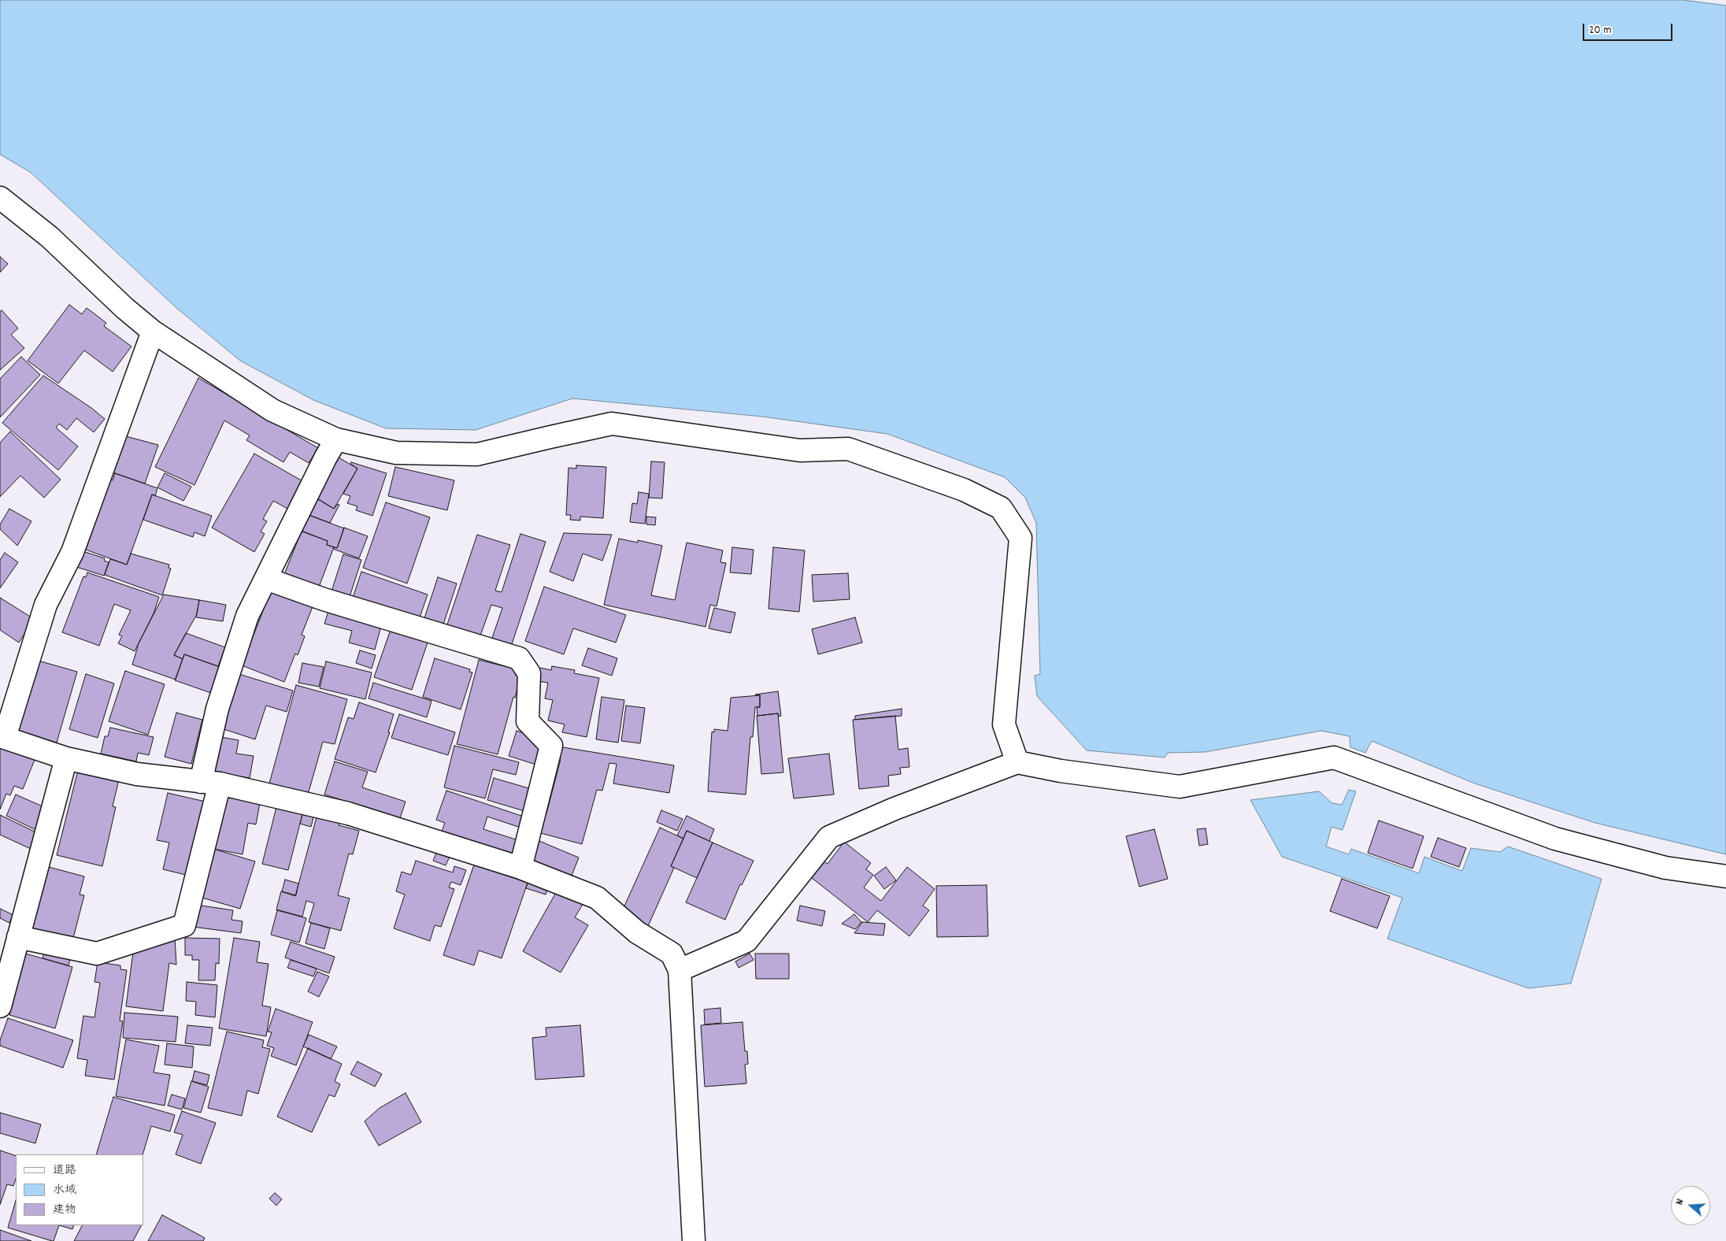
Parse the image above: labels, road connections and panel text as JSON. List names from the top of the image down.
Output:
{
  "legend": ["道路", "水域", "建物"],
  "scale_bar": "20 m",
  "north": "left"
}
